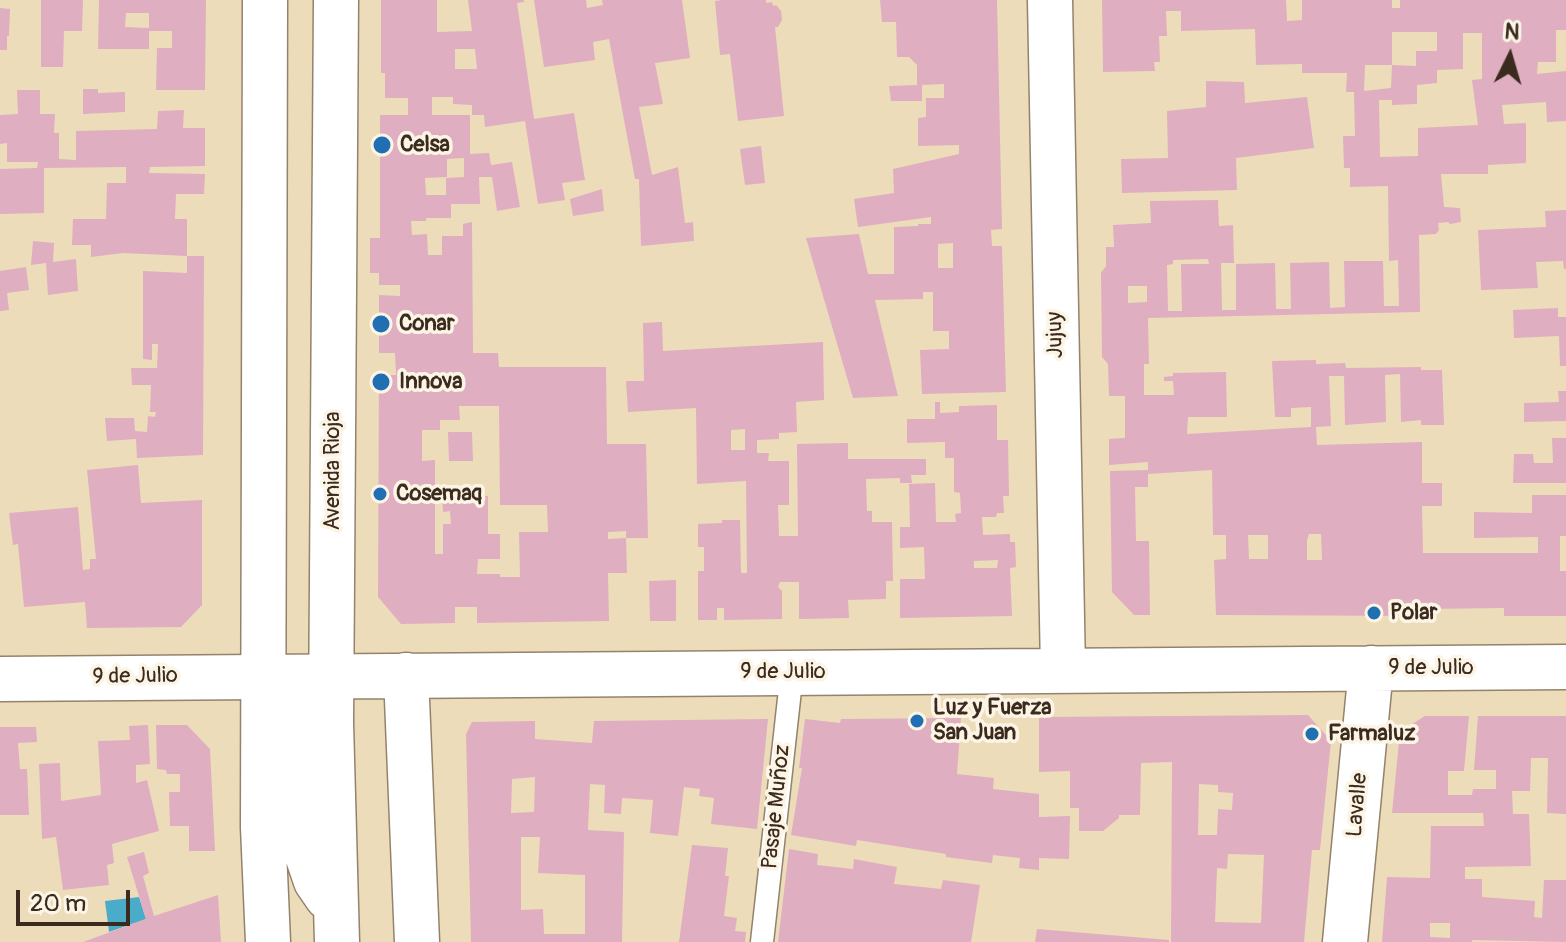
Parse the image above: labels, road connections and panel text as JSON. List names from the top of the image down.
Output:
{
  "streets": {
    "street": [
      "Jujuy",
      "Avenida Rioja",
      "9 de Julio",
      "Lavalle"
    ],
    "lane": ["Pasaje Muñoz"]
  },
  "crossings": [
    ["Jujuy", "9 de Julio"],
    ["Avenida Rioja", "9 de Julio"],
    ["9 de Julio", "Lavalle"],
    ["9 de Julio", "Pasaje Muñoz"]
  ],
  "places": [
    "Celsa",
    "Conar",
    "Innova",
    "Cosemaq",
    "Polar",
    "Luz y Fuerza San Juan",
    "Farmaluz"
  ],
  "scale_bar": "20 m",
  "north": "top"
}
